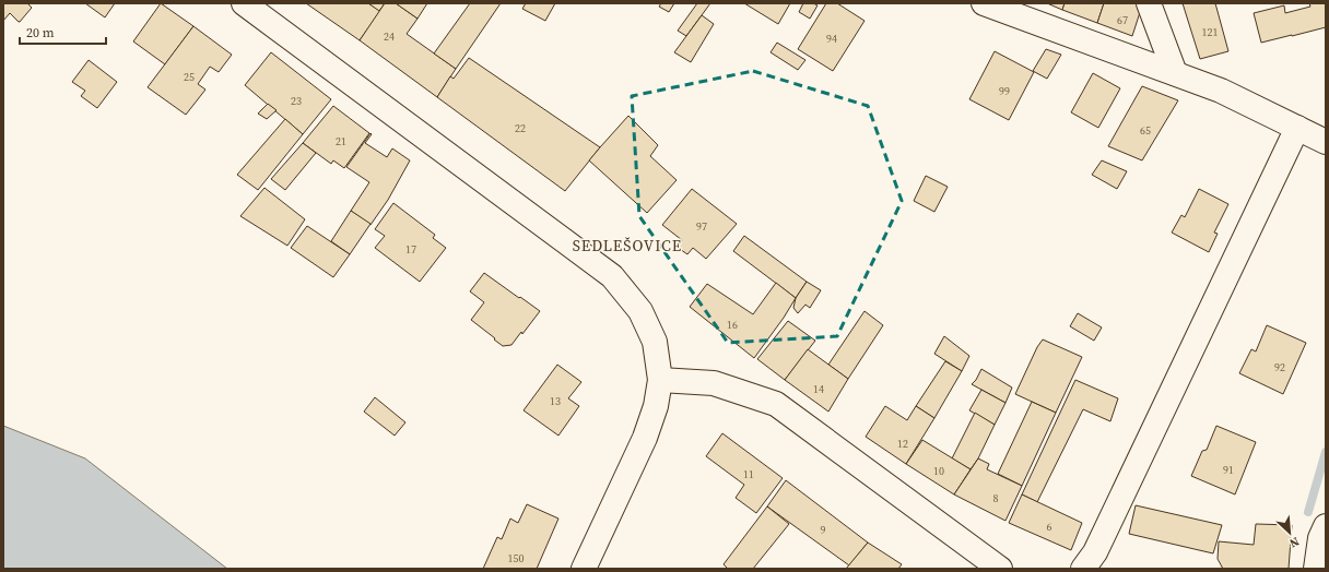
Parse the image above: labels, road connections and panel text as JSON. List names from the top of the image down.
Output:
{
  "districts": ["SEDLEŠOVICE"],
  "house_numbers": [
    "67",
    "121",
    "24",
    "94",
    "25",
    "99",
    "23",
    "22",
    "65",
    "21",
    "97",
    "17",
    "16",
    "92",
    "14",
    "13",
    "12",
    "91",
    "10",
    "11",
    "8",
    "6",
    "9",
    "150"
  ],
  "scale_bar": "20 m",
  "north": "bottom right"
}
